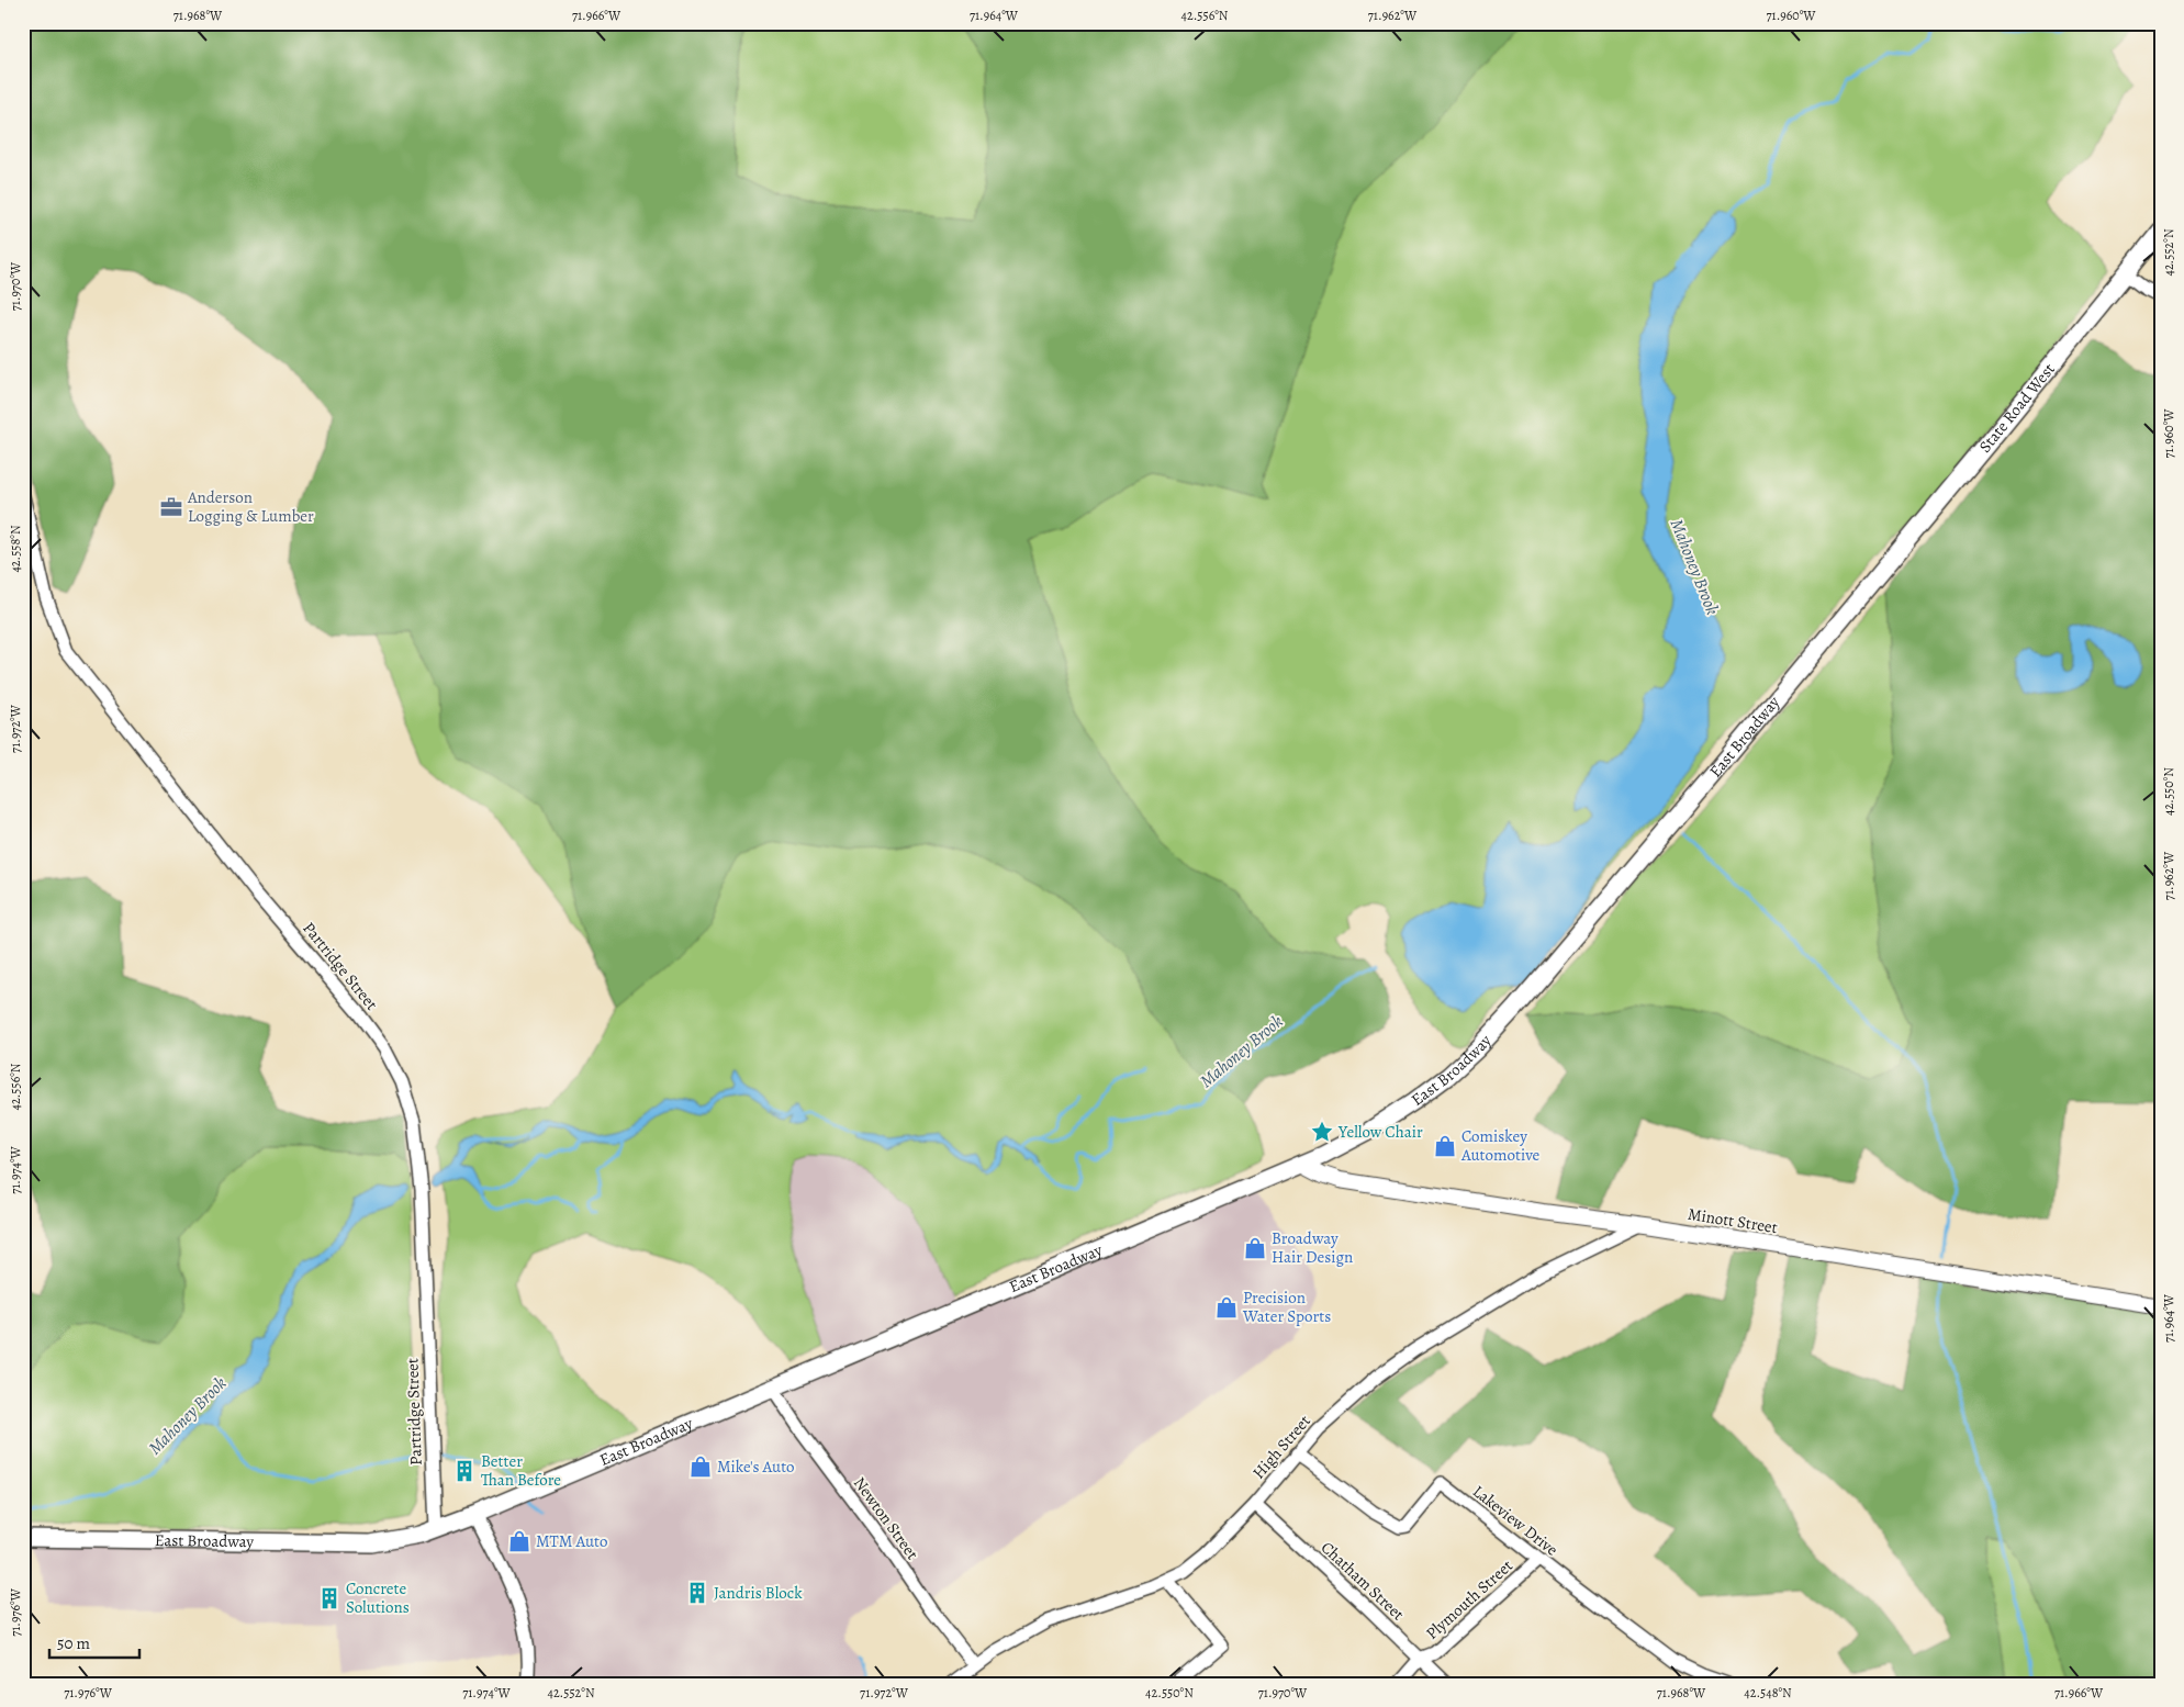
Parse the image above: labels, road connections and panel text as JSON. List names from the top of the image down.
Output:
{
  "streets": {
    "main road": ["State Road West", "East Broadway"],
    "street": [
      "Partridge Street",
      "Minott Street",
      "High Street",
      "Newton Street",
      "Lakeview Drive",
      "Chatham Street",
      "Plymouth Street"
    ]
  },
  "crossings": [
    ["State Road West", "East Broadway"],
    ["East Broadway", "Partridge Street"],
    ["East Broadway", "Minott Street"],
    ["East Broadway", "Newton Street"],
    ["Minott Street", "High Street"],
    ["High Street", "Newton Street"],
    ["High Street", "Lakeview Drive"],
    ["High Street", "Chatham Street"],
    ["Lakeview Drive", "Plymouth Street"],
    ["Chatham Street", "Plymouth Street"]
  ],
  "water": ["Mahoney Brook"],
  "places": {
    "office": ["Anderson Logging & Lumber"],
    "place": ["Yellow Chair"],
    "shop": [
      "Comiskey Automotive",
      "Broadway Hair Design",
      "Precision Water Sports",
      "Mike's Auto",
      "MTM Auto"
    ],
    "building": ["Better Than Before", "Jandris Block", "Concrete Solutions"]
  },
  "scale_bar": "50 m",
  "coordinates": [
    "71.968°W",
    "71.966°W",
    "71.964°W",
    "42.556°N",
    "71.962°W",
    "71.960°W",
    "42.552°N",
    "71.970°W",
    "42.558°N",
    "71.972°W",
    "42.550°N",
    "71.974°W",
    "71.976°W",
    "42.548°N"
  ]
}
